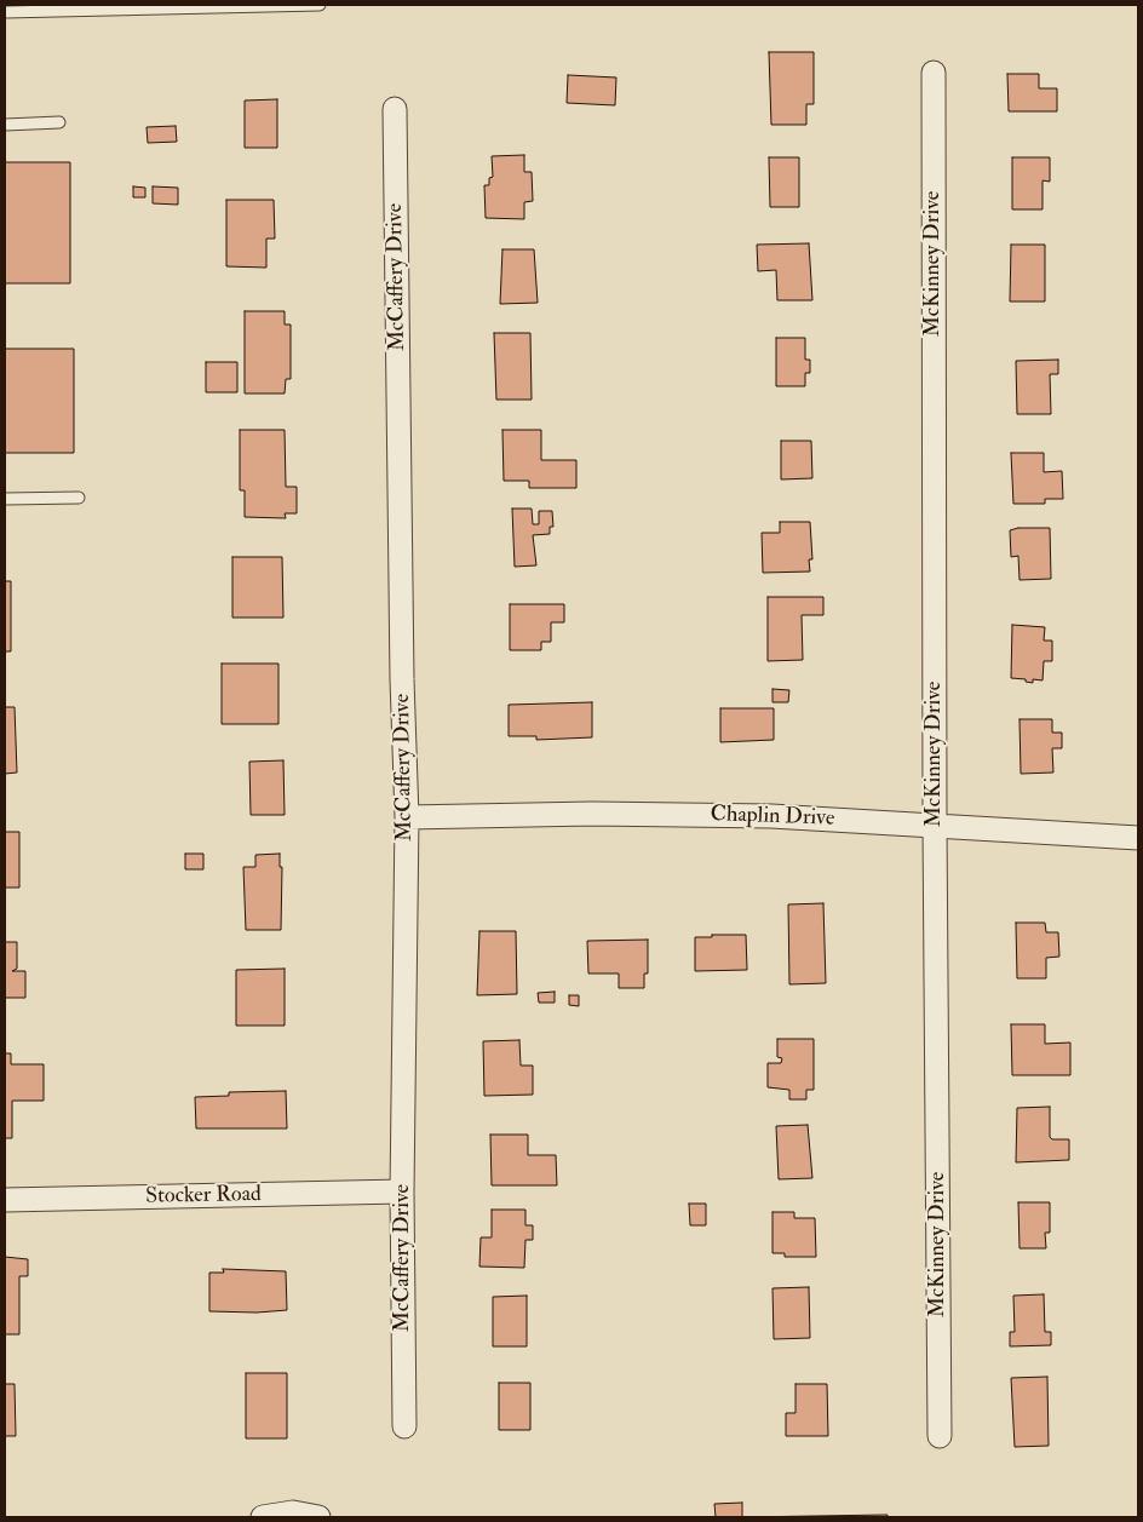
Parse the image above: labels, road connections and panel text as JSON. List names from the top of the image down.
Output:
{
  "streets": {
    "street": [
      "McKinney Drive",
      "McCaffery Drive",
      "Chaplin Drive",
      "Stocker Road"
    ]
  },
  "crossings": [
    ["McKinney Drive", "Chaplin Drive"],
    ["McCaffery Drive", "Chaplin Drive"],
    ["McCaffery Drive", "Stocker Road"]
  ]
}
